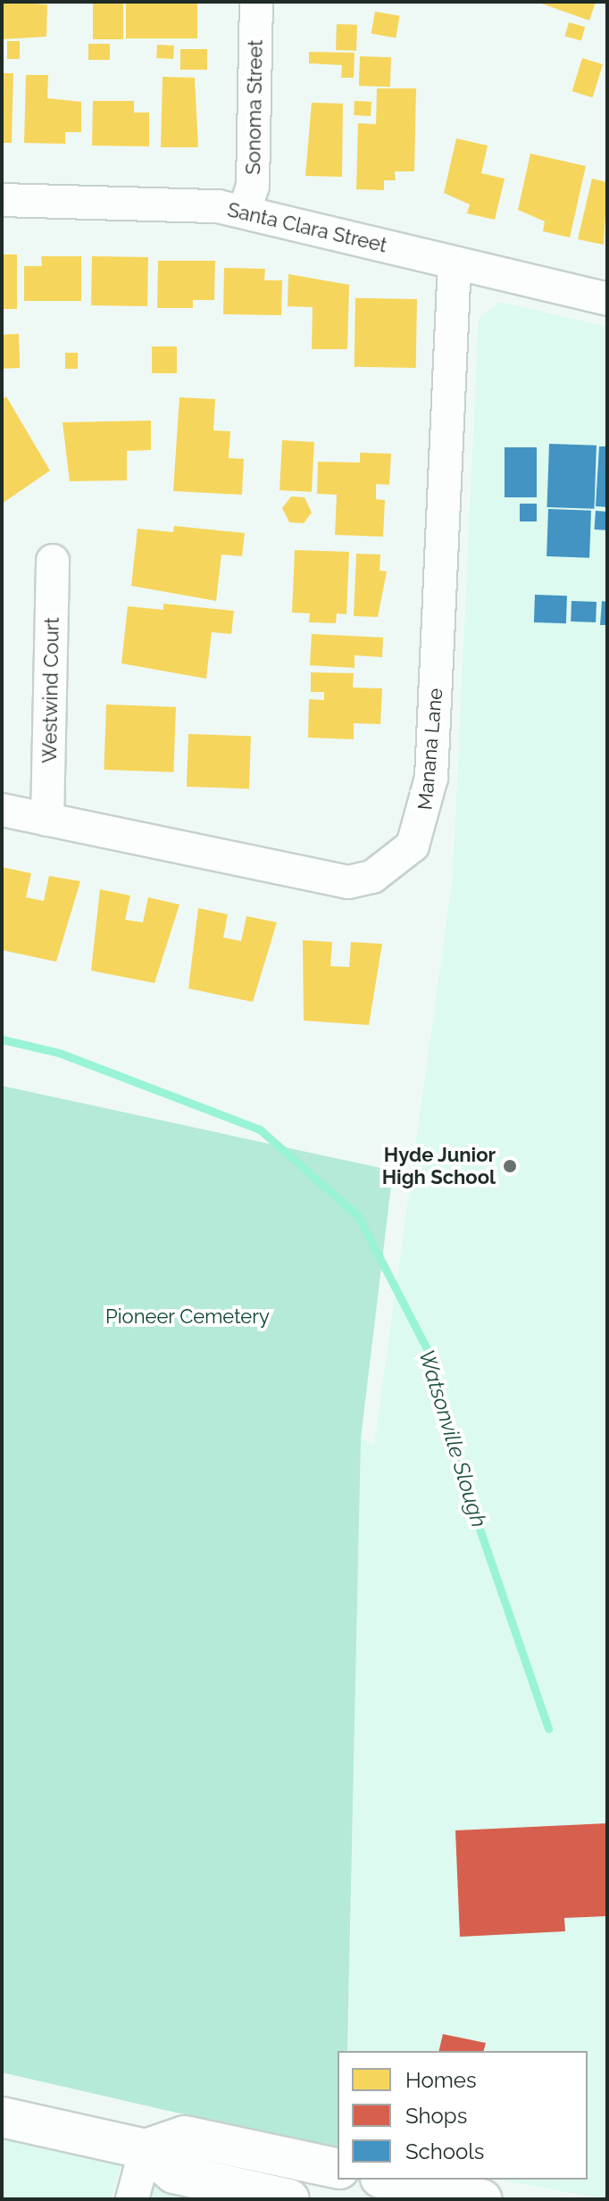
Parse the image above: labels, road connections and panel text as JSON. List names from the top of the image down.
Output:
{
  "streets": {
    "street": [
      "Sonoma Street",
      "Santa Clara Street",
      "Westwind Court",
      "Manana Lane"
    ]
  },
  "crossings": [
    ["Sonoma Street", "Santa Clara Street"],
    ["Santa Clara Street", "Manana Lane"],
    ["Westwind Court", "Manana Lane"]
  ],
  "water": ["Watsonville Slough"],
  "parks": ["Pioneer Cemetery"],
  "places": ["Hyde Junior High School"],
  "legend": ["Homes", "Shops", "Schools"]
}
